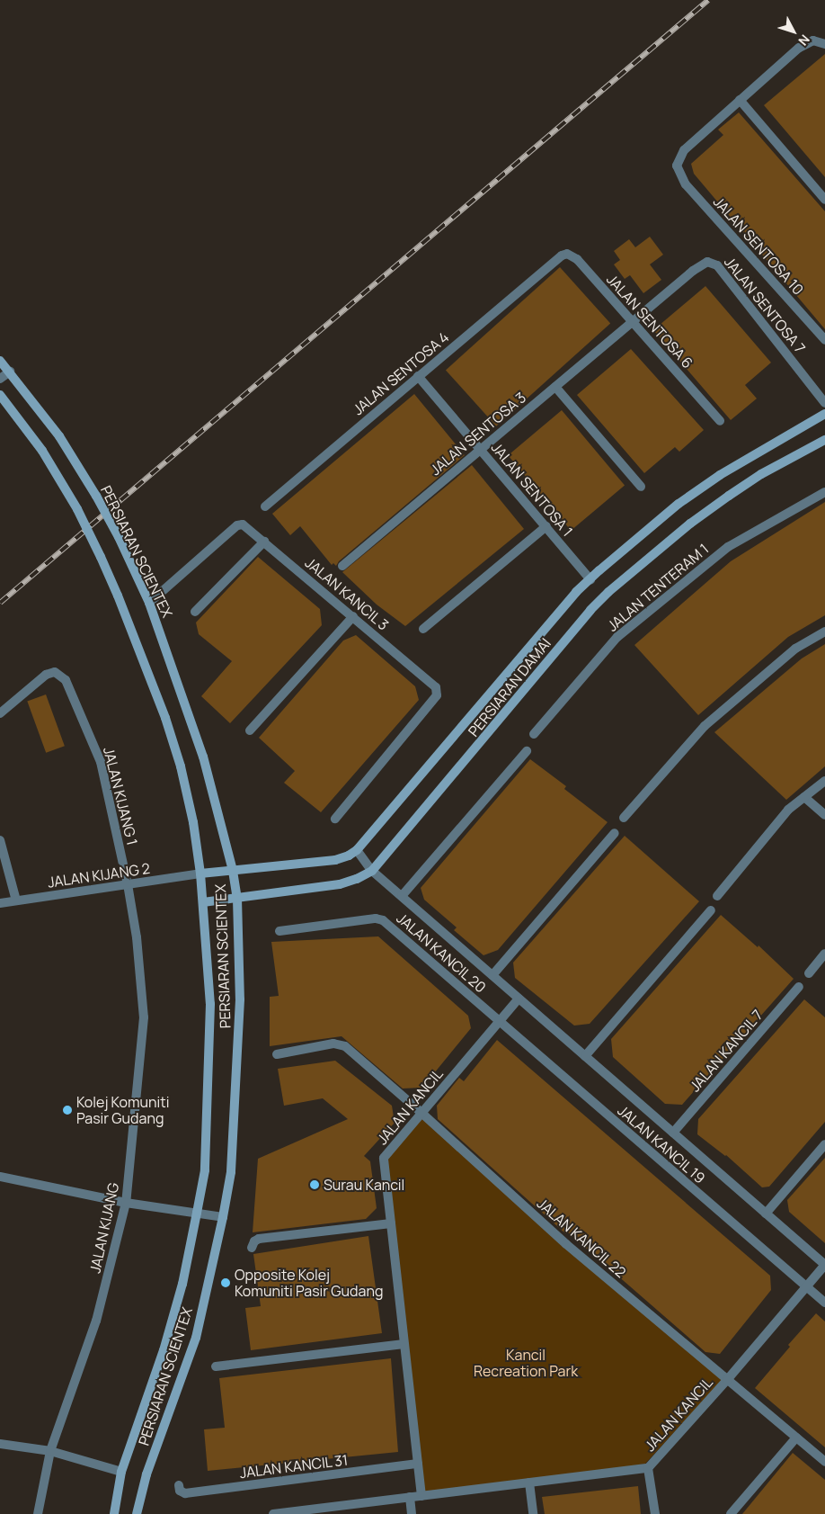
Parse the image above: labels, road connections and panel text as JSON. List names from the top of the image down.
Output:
{
  "streets": {
    "main road": ["PERSIARAN SCIENTEX", "PERSIARAN DAMAI"],
    "street": [
      "JALAN SENTOSA 10",
      "JALAN SENTOSA 7",
      "JALAN SENTOSA 6",
      "JALAN SENTOSA 4",
      "JALAN SENTOSA 3",
      "JALAN SENTOSA 1",
      "JALAN TENTERAM 1",
      "JALAN KANCIL 3",
      "JALAN KIJANG 1",
      "JALAN KIJANG 2",
      "JALAN KANCIL 20",
      "JALAN KANCIL 7",
      "JALAN KANCIL",
      "JALAN KANCIL 19",
      "JALAN KIJANG",
      "JALAN KANCIL 22",
      "JALAN KANCIL 31"
    ]
  },
  "crossings": [
    ["JALAN SENTOSA 7", "JALAN SENTOSA 6"],
    ["JALAN SENTOSA 7", "JALAN SENTOSA 3"],
    ["JALAN SENTOSA 6", "JALAN SENTOSA 4"],
    ["JALAN SENTOSA 6", "JALAN SENTOSA 3"],
    ["JALAN SENTOSA 4", "JALAN SENTOSA 1"],
    ["JALAN SENTOSA 3", "JALAN SENTOSA 1"],
    ["JALAN SENTOSA 1", "PERSIARAN DAMAI"],
    ["PERSIARAN SCIENTEX", "JALAN KANCIL 3"],
    ["PERSIARAN SCIENTEX", "PERSIARAN DAMAI"],
    ["PERSIARAN SCIENTEX", "JALAN KIJANG 2"],
    ["PERSIARAN DAMAI", "JALAN KIJANG 2"],
    ["PERSIARAN DAMAI", "JALAN KANCIL"],
    ["JALAN KIJANG 1", "JALAN KIJANG 2"],
    ["JALAN KIJANG 1", "JALAN KIJANG"],
    ["JALAN KIJANG 2", "JALAN KIJANG"],
    ["JALAN KANCIL 20", "JALAN KANCIL"],
    ["JALAN KANCIL 20", "JALAN KANCIL 19"],
    ["JALAN KANCIL 7", "JALAN KANCIL"],
    ["JALAN KANCIL", "JALAN KANCIL 19"],
    ["JALAN KANCIL", "JALAN KANCIL 22"],
    ["JALAN KANCIL", "JALAN KANCIL 31"]
  ],
  "parks": ["Kancil Recreation Park"],
  "places": ["Kolej Komuniti Pasir Gudang", "Surau Kancil", "Opposite Kolej Komuniti Pasir Gudang"],
  "north": "bottom right"
}
